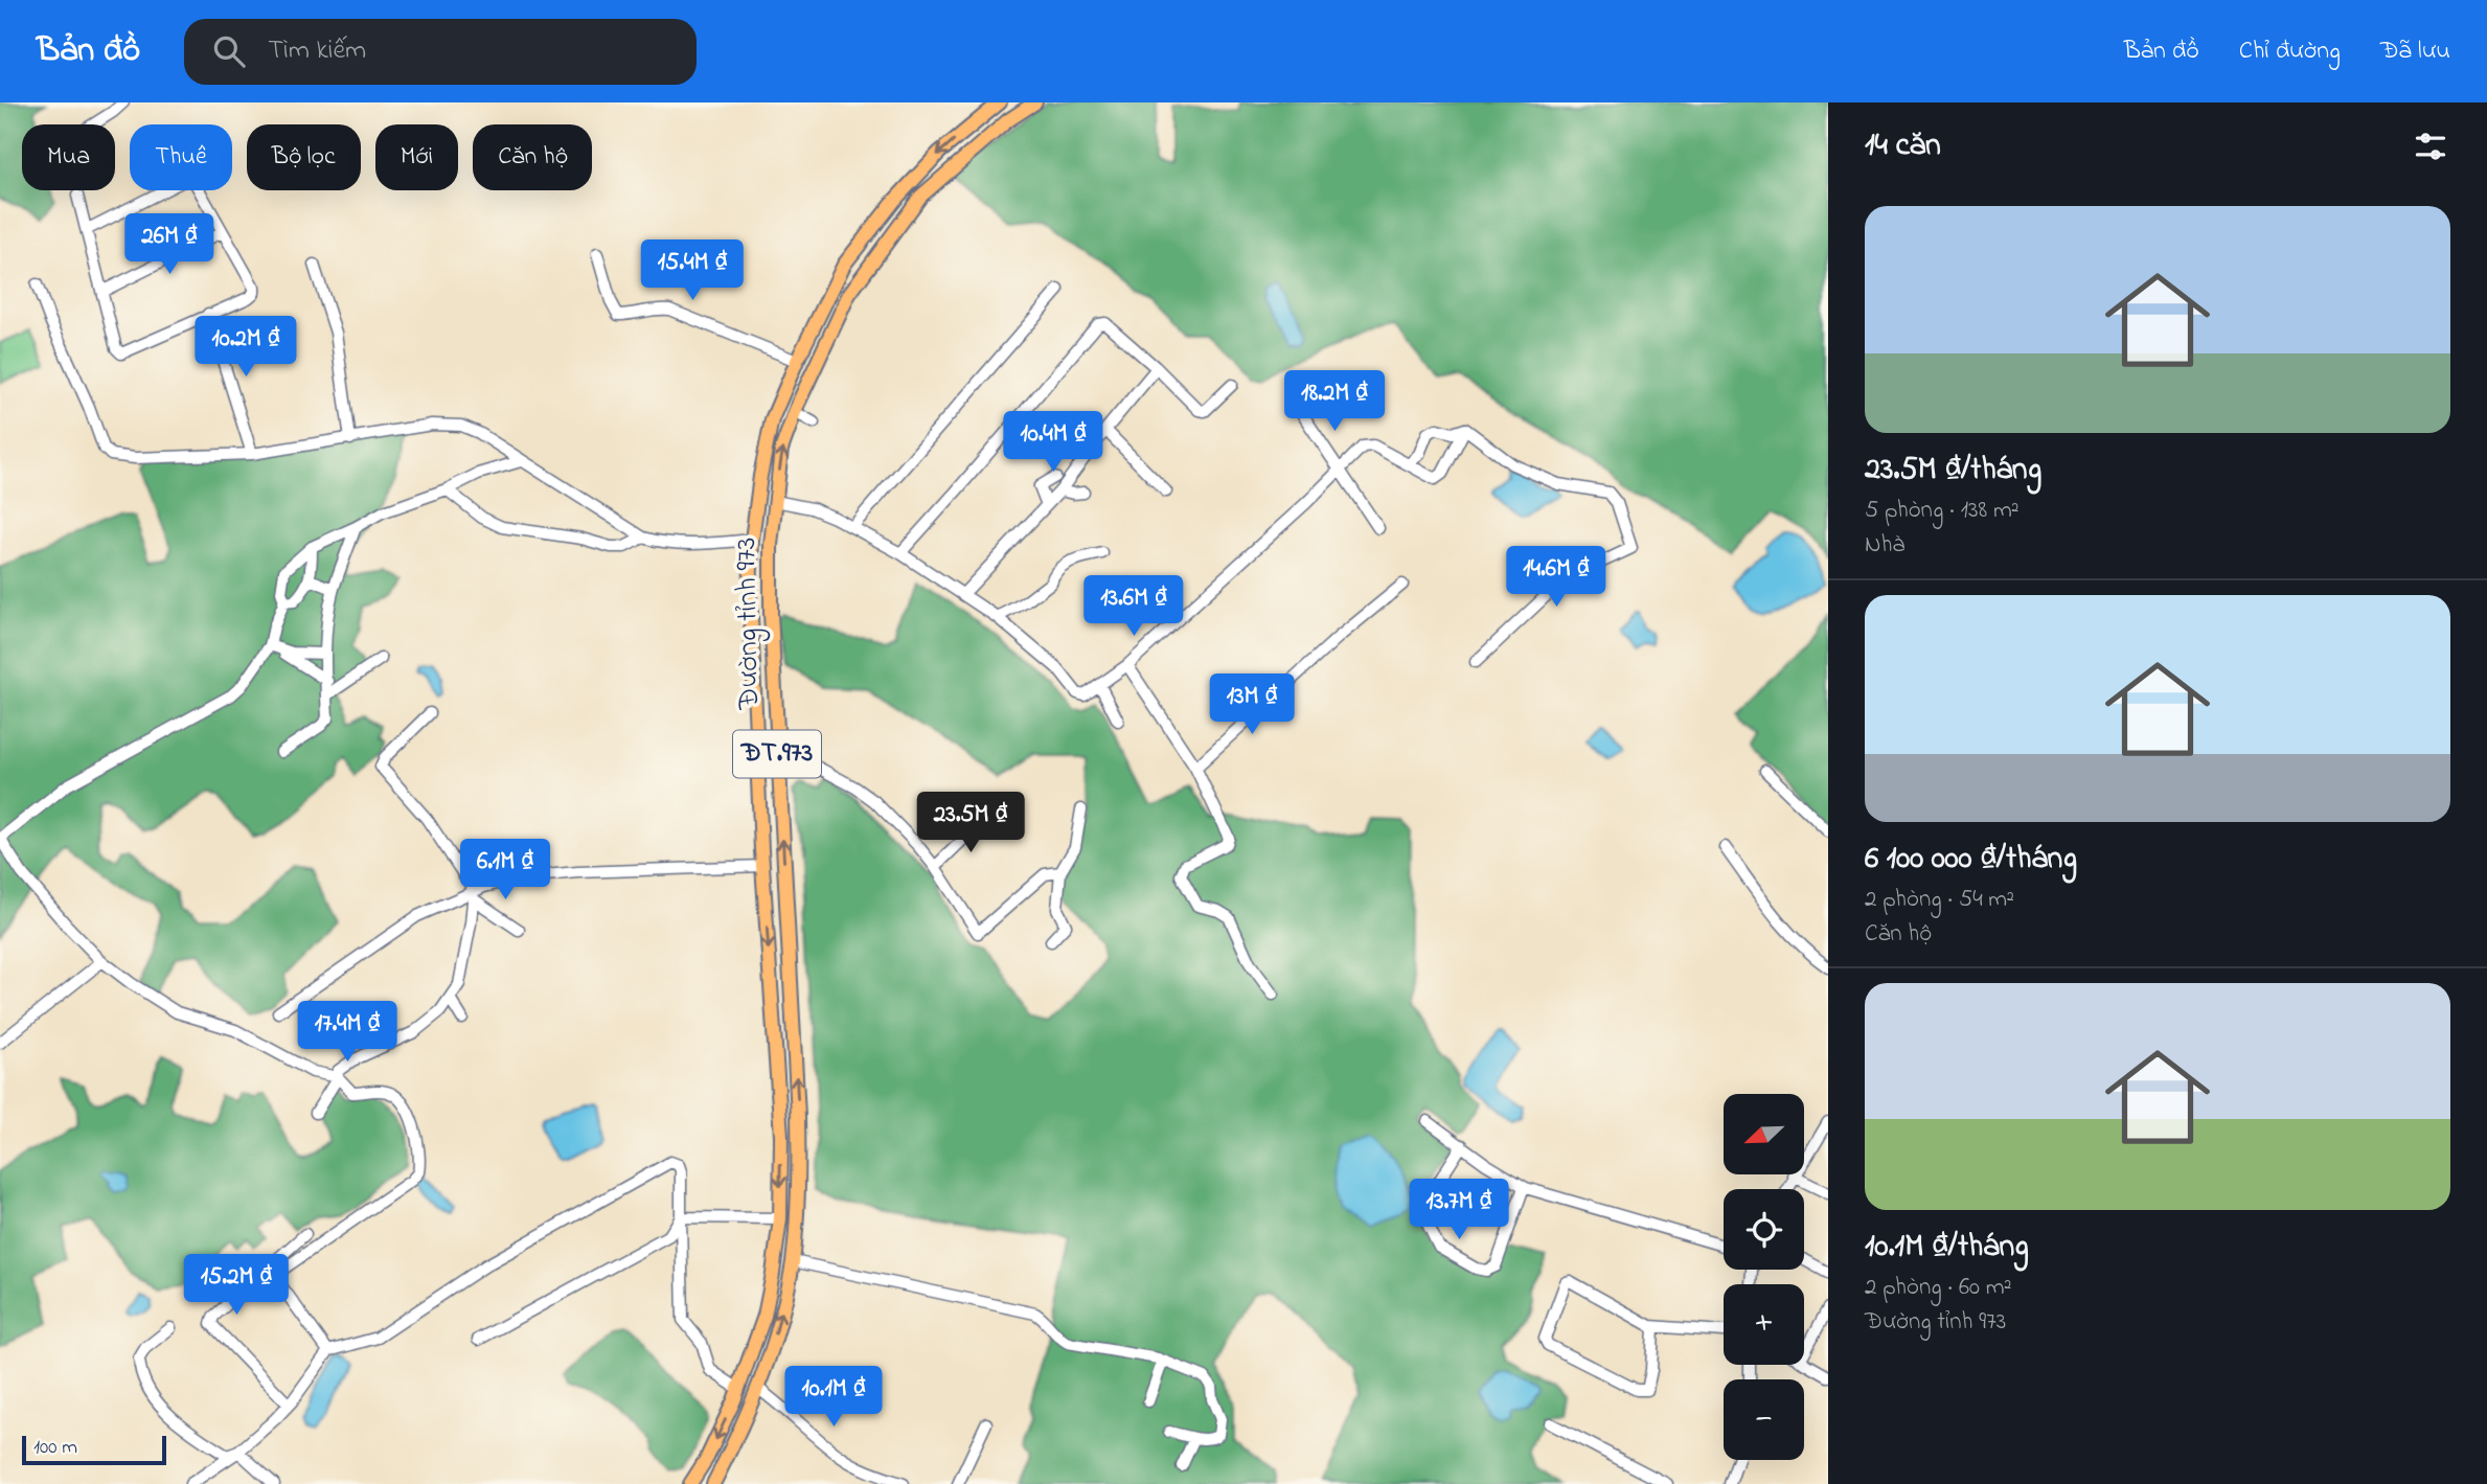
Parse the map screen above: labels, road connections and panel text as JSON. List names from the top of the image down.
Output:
{
  "streets": {
    "main road": ["Đường tỉnh 973", "ĐT.973"]
  },
  "scale_bar": "100 m",
  "north": "bottom left",
  "page": {
    "header": "Bản đồ",
    "search": "Tìm kiếm",
    "nav": ["Bản đồ", "Chỉ đường", "Đã lưu"],
    "heading": "14 căn",
    "chip": [
      "Mua",
      "Thuê",
      "Bộ lọc",
      "Mới",
      "Căn hộ"
    ],
    "list": [
      {
        "name": "23.5M ₫/tháng",
        "note": "5 phòng · 138 m² · Nhà"
      },
      {
        "name": "6 100 000 ₫/tháng",
        "note": "2 phòng · 54 m² · Căn hộ"
      },
      {
        "name": "10.1M ₫/tháng",
        "note": "2 phòng · 60 m² · Đường tỉnh 973"
      }
    ],
    "price": [
      "26M ₫",
      "15.4M ₫",
      "10.2M ₫",
      "18.2M ₫",
      "10.4M ₫",
      "14.6M ₫",
      "13.6M ₫",
      "13M ₫",
      "23.5M ₫",
      "6.1M ₫",
      "17.4M ₫",
      "13.7M ₫",
      "15.2M ₫",
      "10.1M ₫"
    ],
    "map_buttons": ["+", "−"],
    "scale": "100 m"
  }
}
